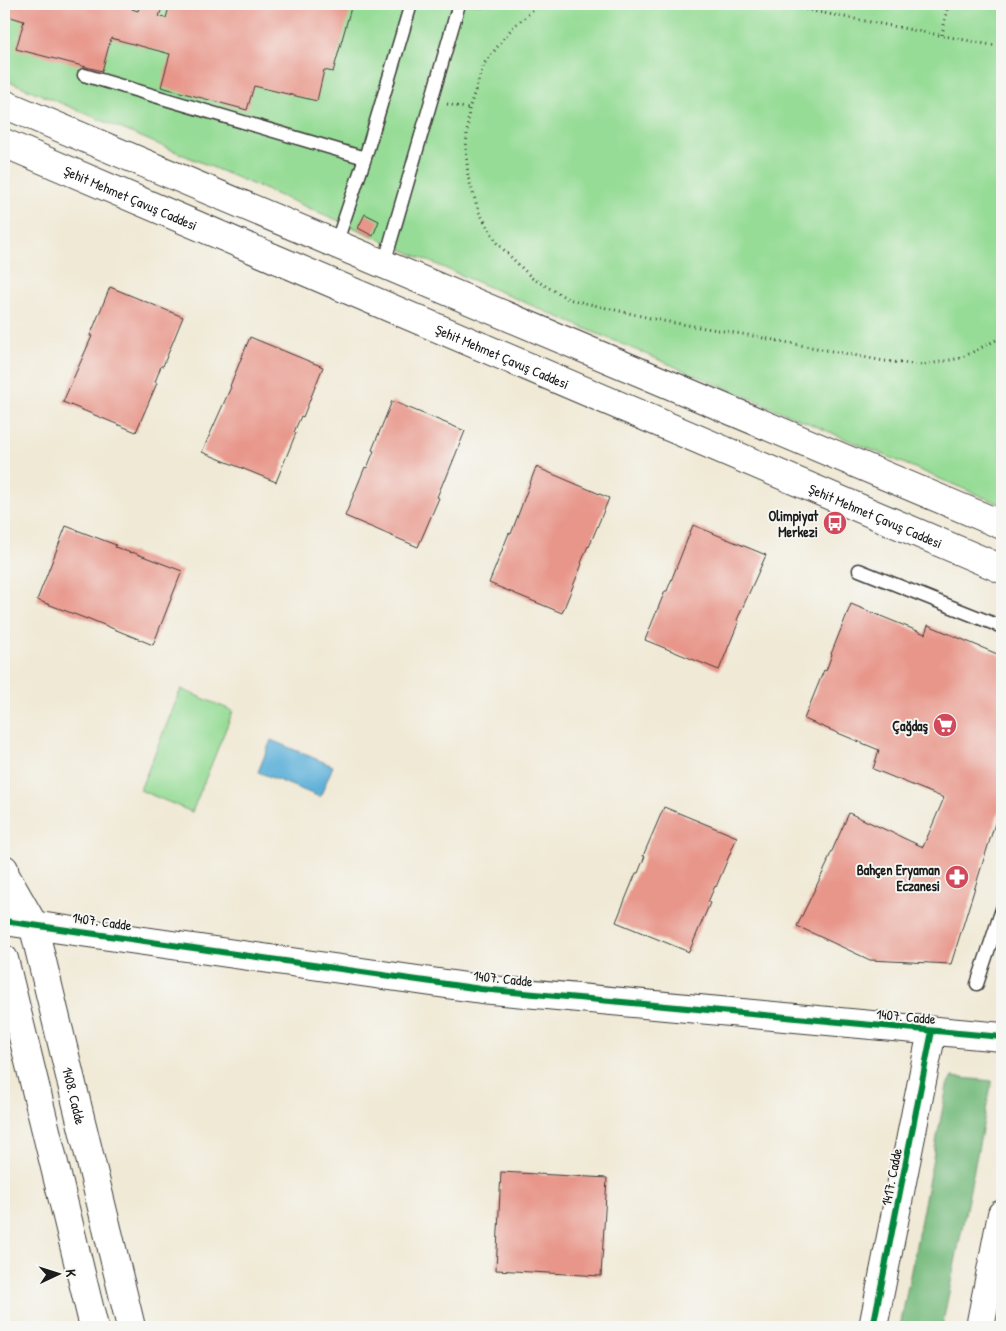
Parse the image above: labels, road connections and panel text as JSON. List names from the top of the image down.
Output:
{
  "streets": {
    "main road": [
      "Şehit Mehmet Çavuş Caddesi",
      "1407. Cadde",
      "1408. Cadde",
      "1417. Cadde"
    ]
  },
  "crossings": [
    ["1407. Cadde", "1408. Cadde"],
    ["1407. Cadde", "1417. Cadde"]
  ],
  "places": {
    "bus stop": ["Olimpiyat Merkezi"],
    "supermarket": ["Çağdaş"],
    "pharmacy": ["Bahçen Eryaman Eczanesi"]
  },
  "north": "right"
}
